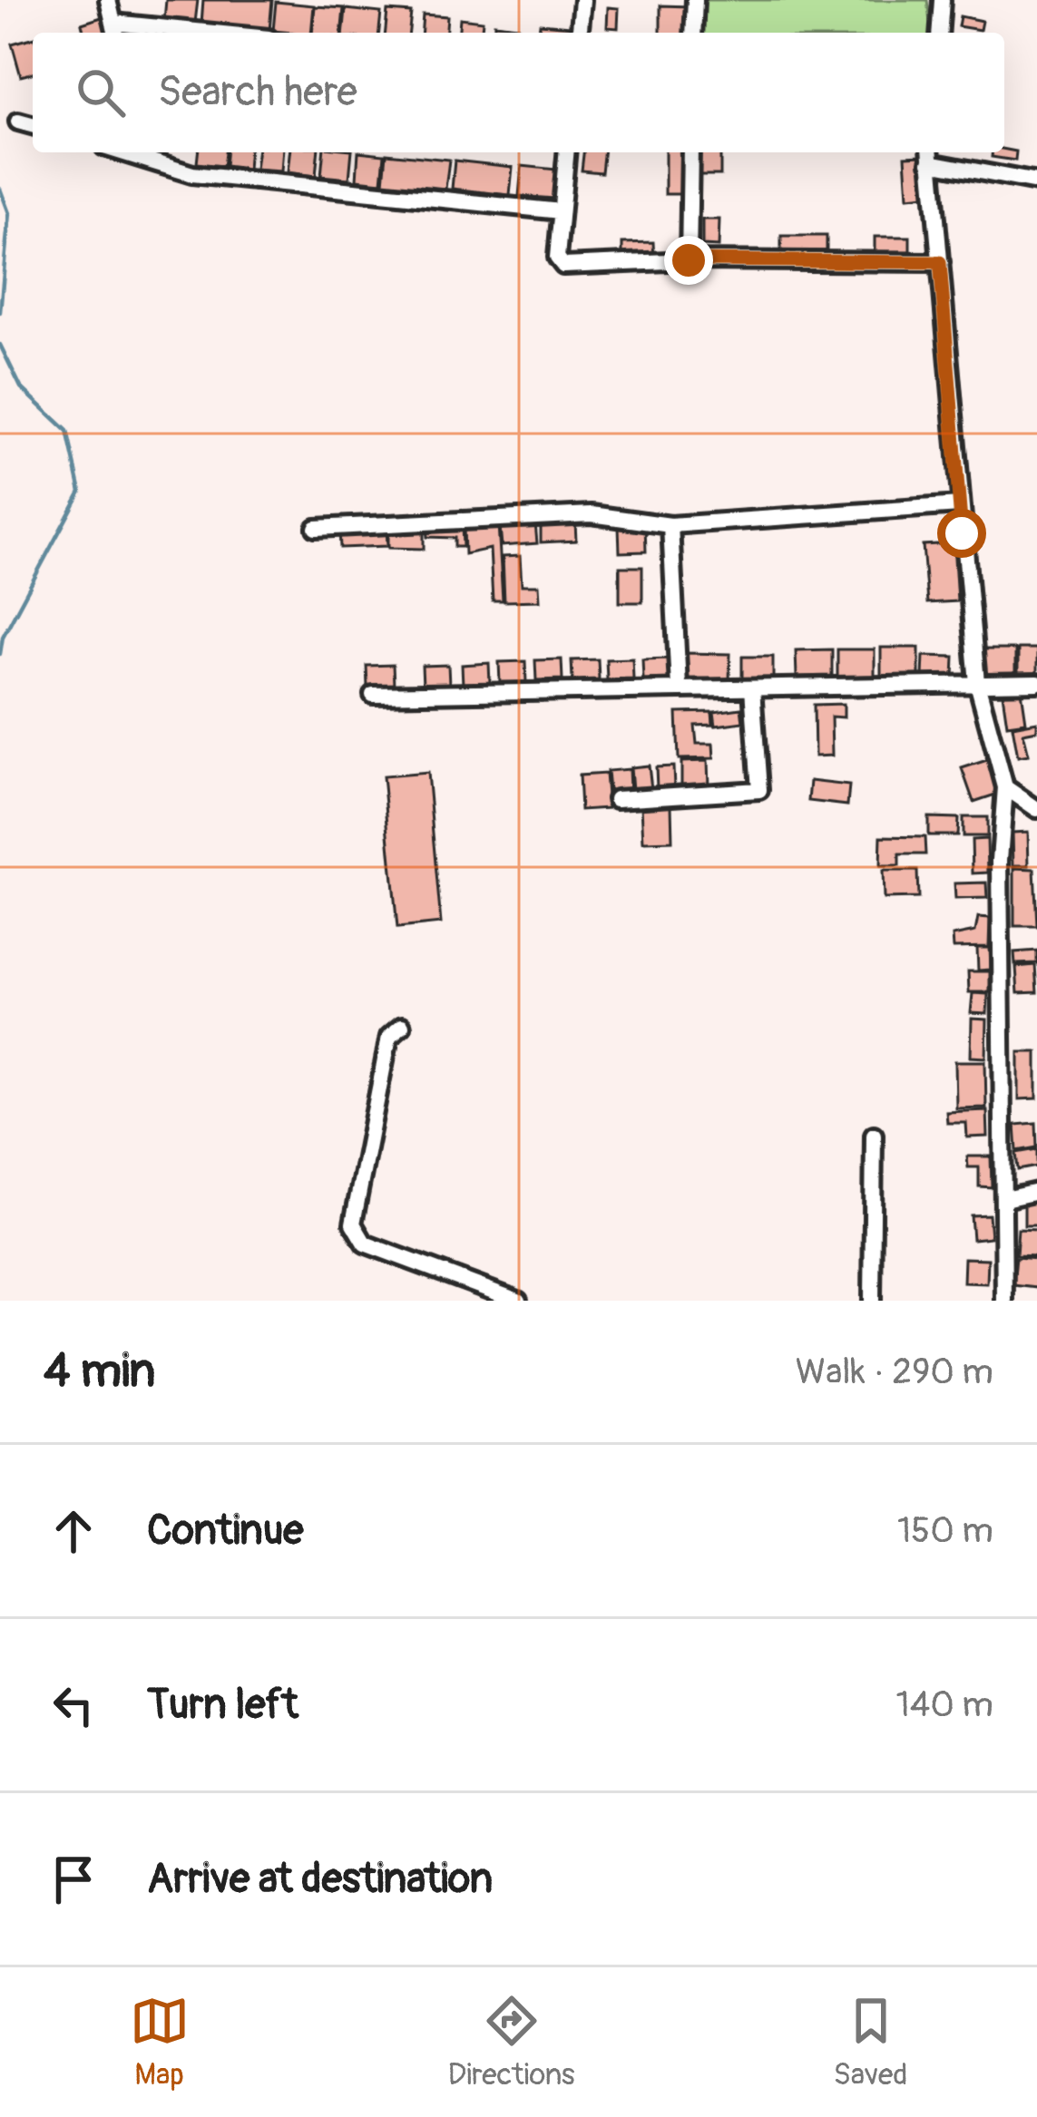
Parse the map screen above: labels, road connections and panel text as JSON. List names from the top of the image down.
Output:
{
  "page": {
    "search": "Search here",
    "heading": ["4 min", "Walk · 290 m"],
    "list": [
      ["Continue", "150 m"],
      ["Turn left", "140 m"],
      "Arrive at destination"
    ],
    "nav": ["Map", "Directions", "Saved"]
  }
}
